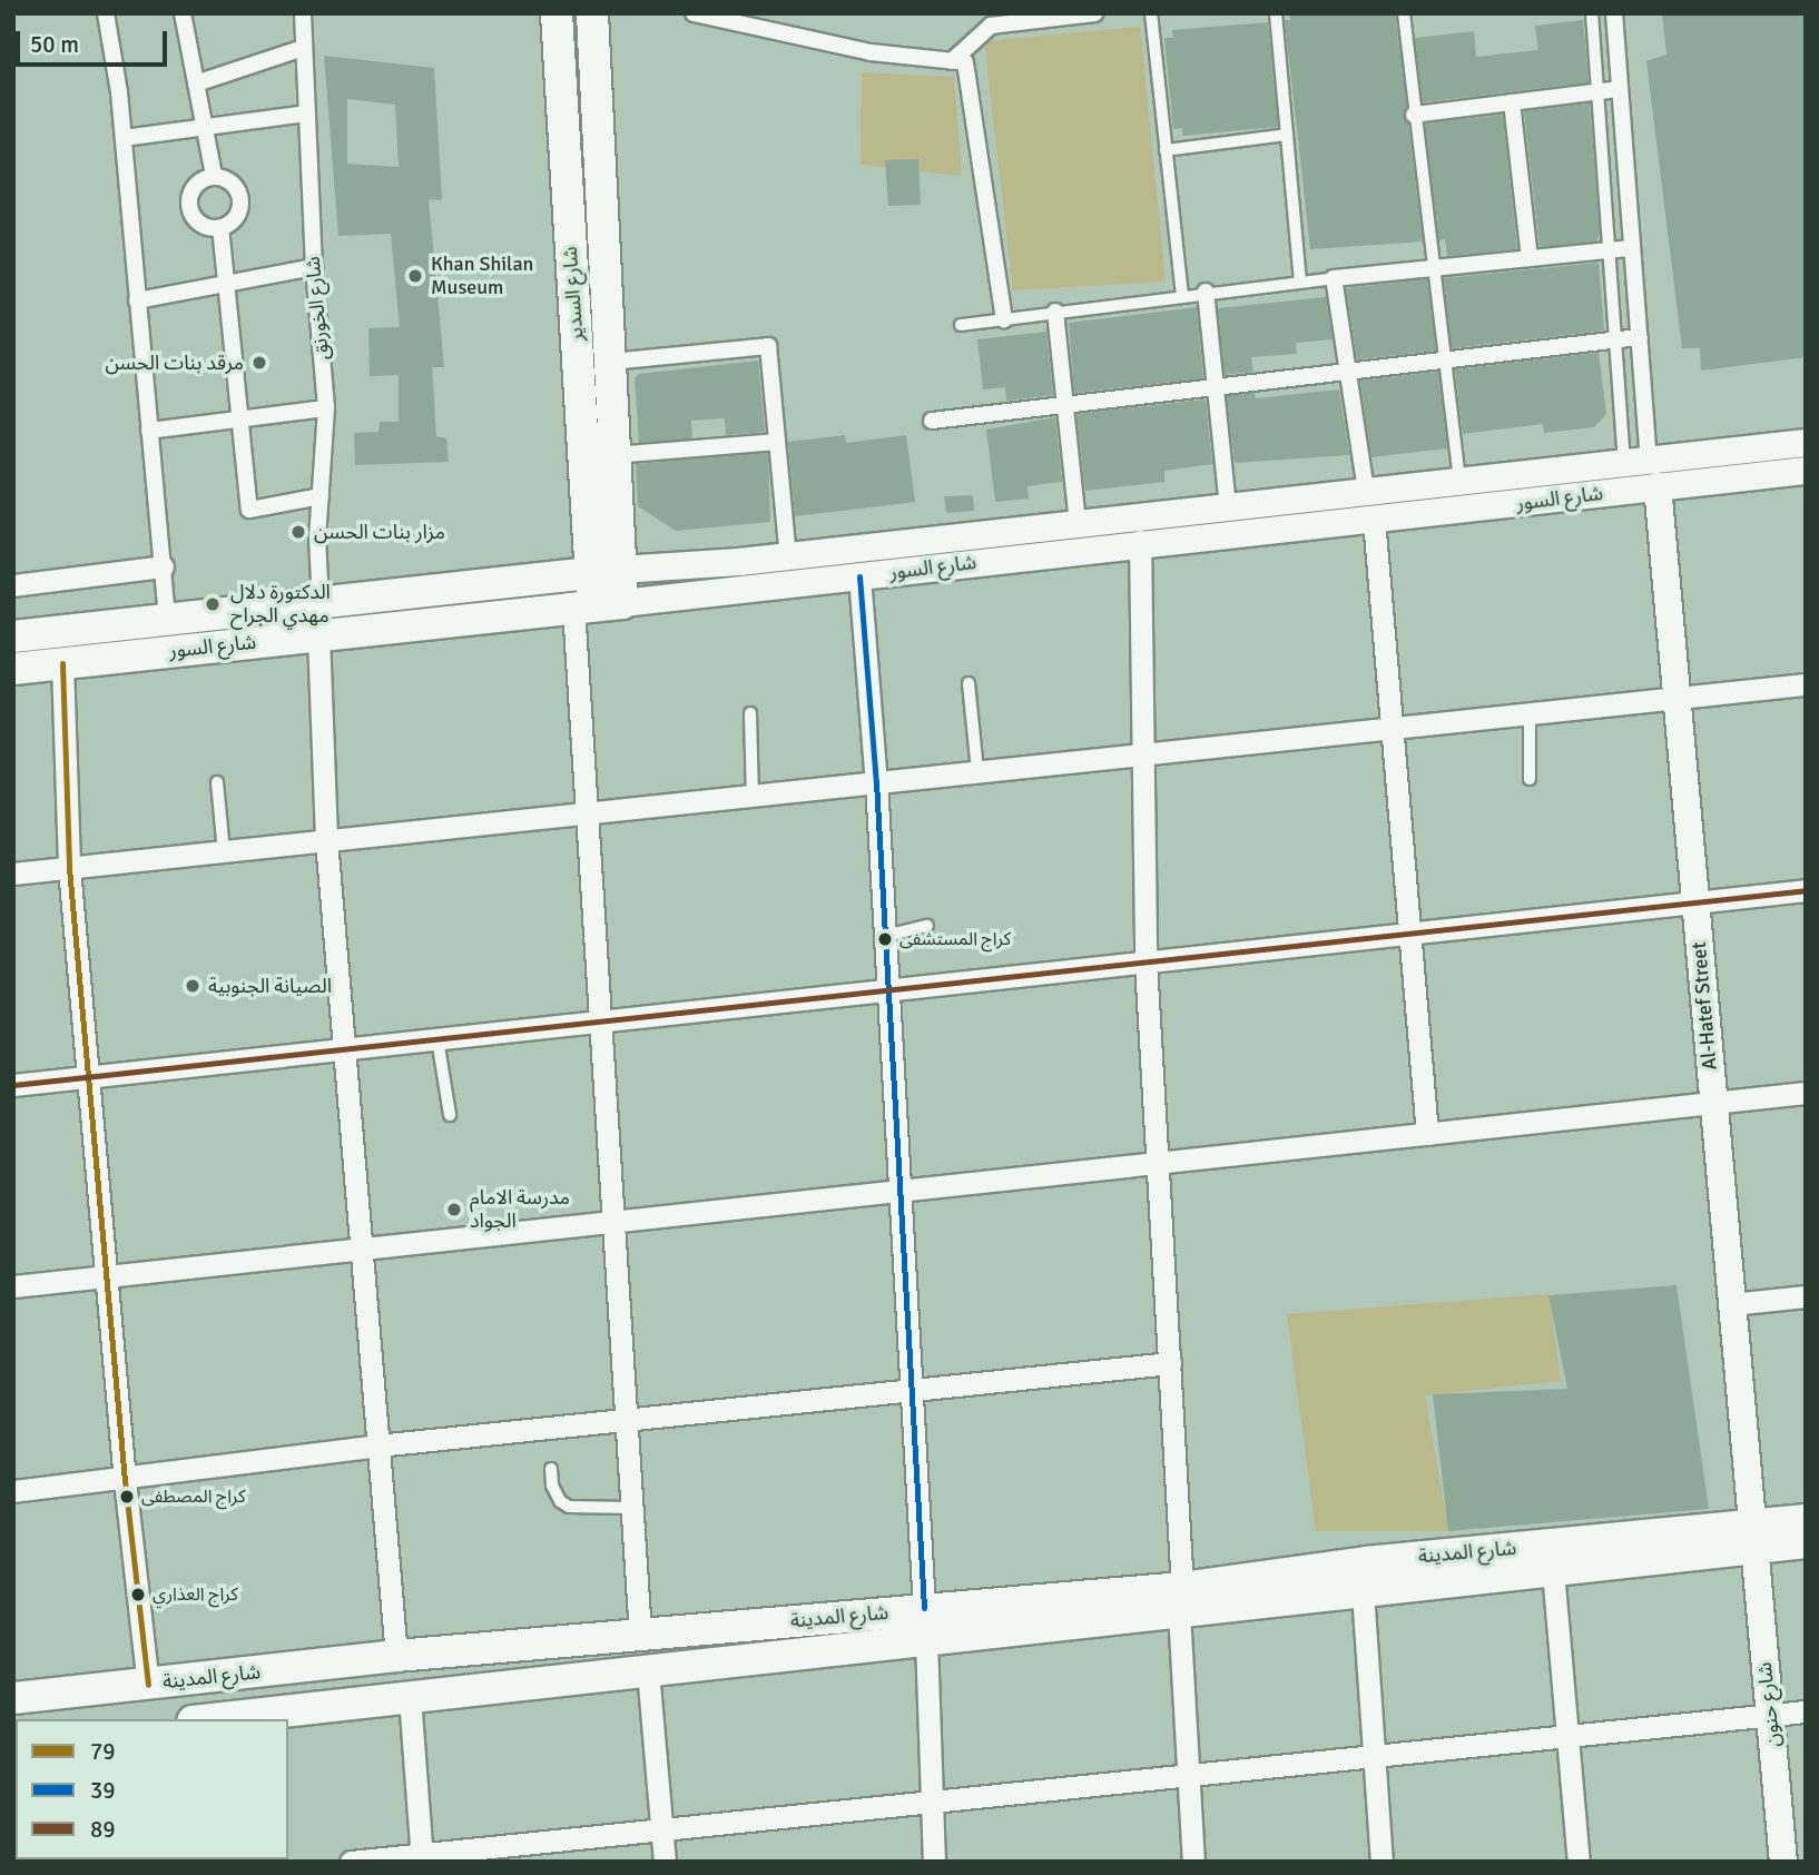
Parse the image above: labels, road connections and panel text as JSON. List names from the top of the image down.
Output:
{
  "streets": {
    "main road": ["شارع السدير", "شارع السور", "شارع المدينة"],
    "street": ["شارع الخورنق", "Al-Hatef Street", "شارع حنون"]
  },
  "crossings": [
    ["شارع السدير", "شارع السور"],
    ["شارع الخورنق", "شارع السور"],
    ["شارع السور", "Al-Hatef Street"],
    ["Al-Hatef Street", "شارع المدينة"],
    ["Al-Hatef Street", "شارع حنون"],
    ["شارع المدينة", "شارع حنون"]
  ],
  "places": [
    "Khan Shilan Museum",
    "مرقد بنات الحسن",
    "مزار بنات الحسن",
    "الدكتورة دلال مهدي الجراح",
    "كراج المستشفى",
    "الصيانة الجنوبية",
    "مدرسة الامام الجواد",
    "كراج المصطفى",
    "كراج العذاري"
  ],
  "lines": ["transit line 39", "transit line 79", "transit line 89"],
  "legend": ["79", "39", "89"],
  "scale_bar": "50 m"
}
